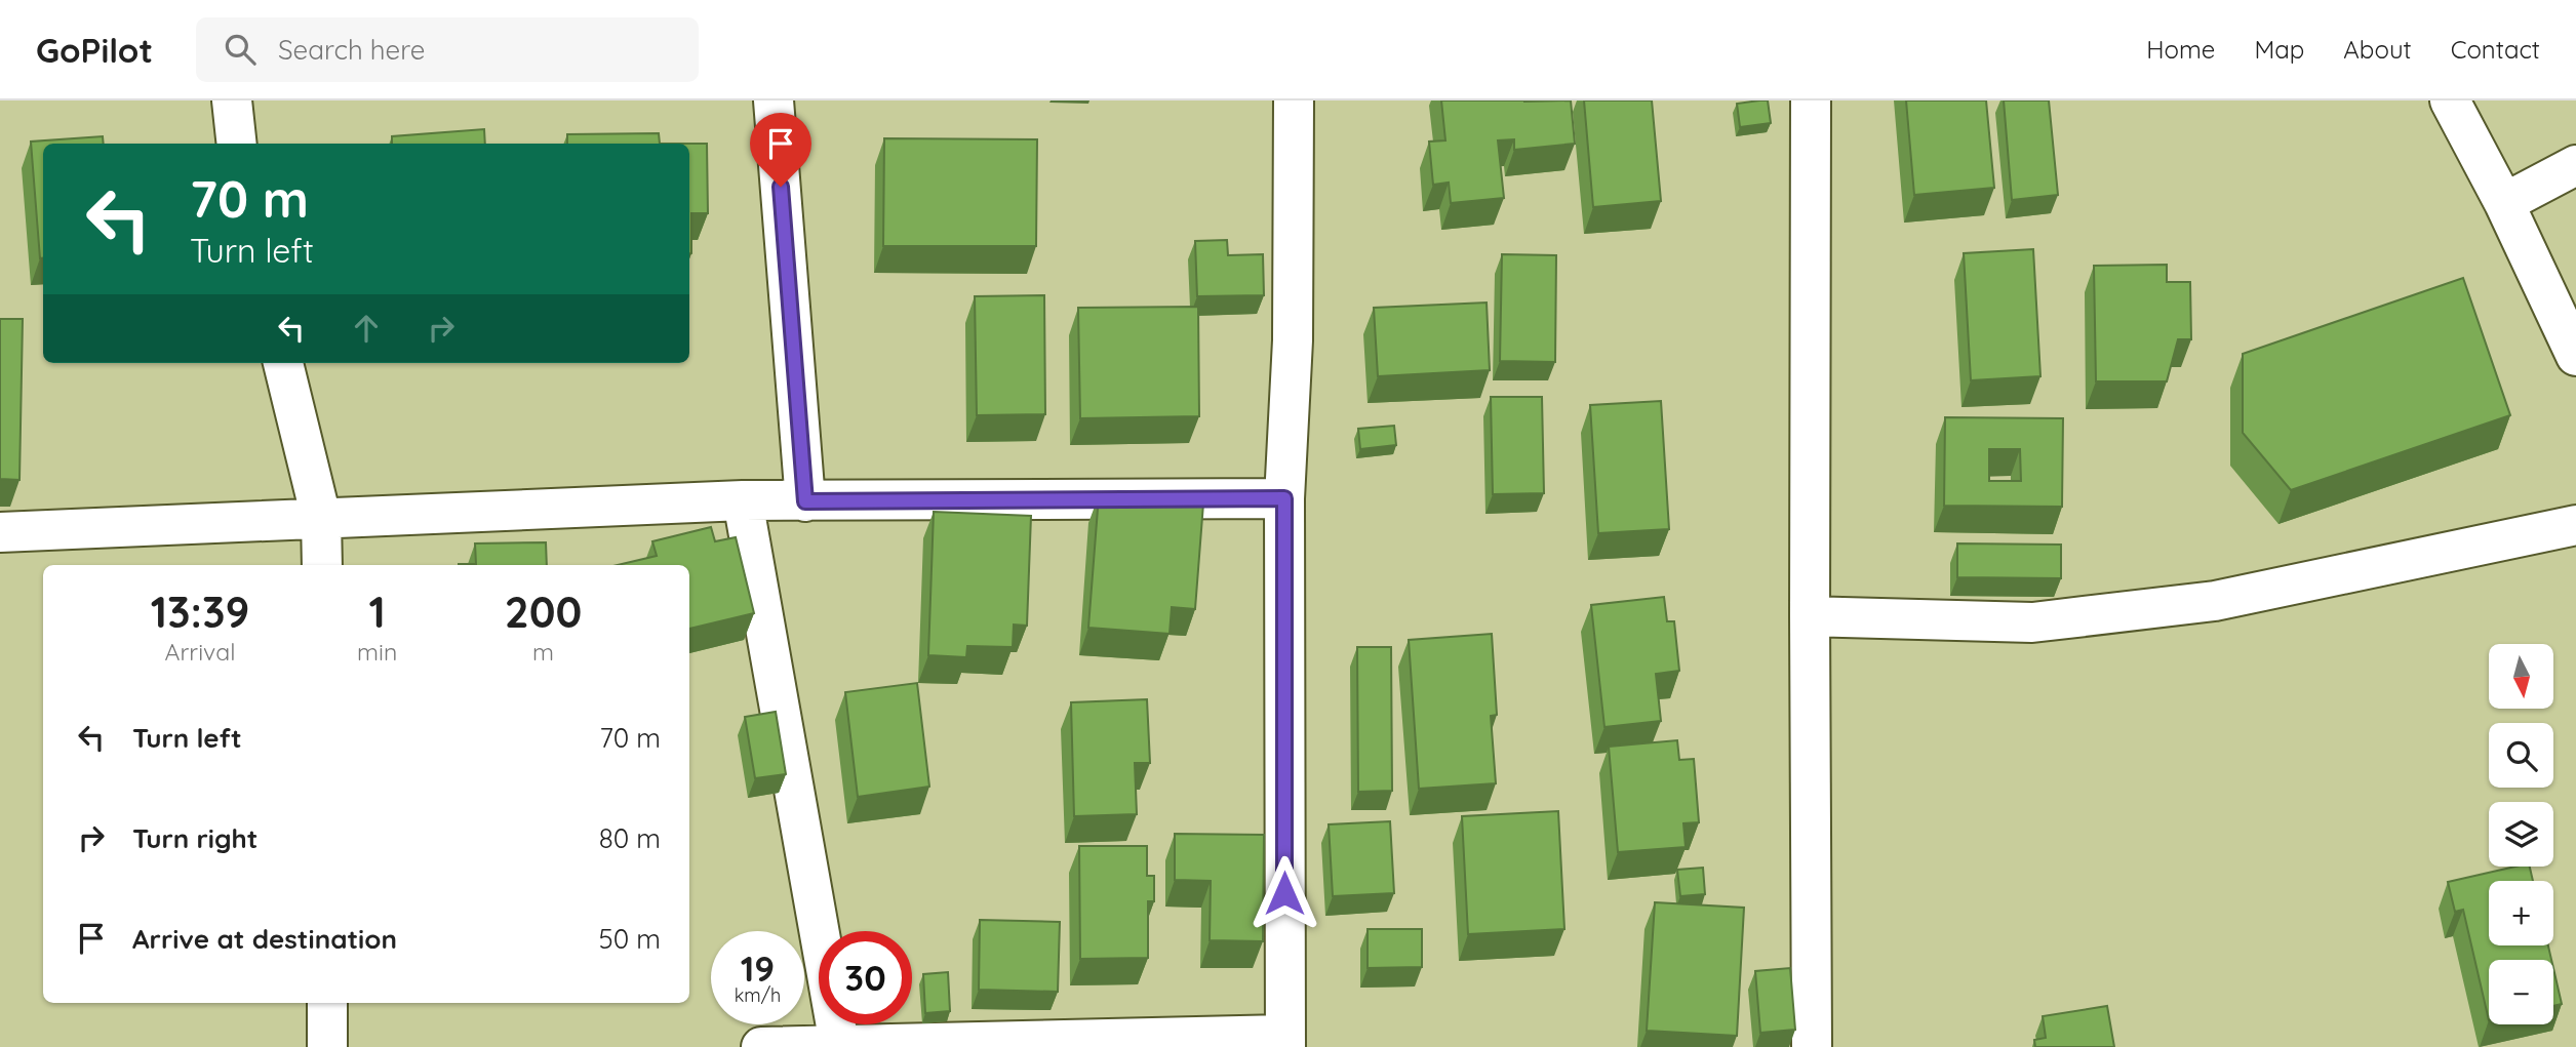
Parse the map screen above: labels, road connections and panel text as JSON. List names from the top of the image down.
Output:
{
  "north": "bottom",
  "page": {
    "header": "GoPilot",
    "search": "Search here",
    "nav": [
      "Home",
      "Map",
      "About",
      "Contact"
    ],
    "turn": ["70 m", "Turn left"],
    "eta": [
      "13:39",
      "Arrival",
      "1",
      "min",
      "200",
      "m"
    ],
    "map_buttons": ["+", "−"],
    "list": [
      {
        "name": "Turn left",
        "value": "70 m"
      },
      {
        "name": "Turn right",
        "value": "80 m"
      },
      {
        "name": "Arrive at destination",
        "value": "50 m"
      }
    ],
    "speed": "19 km/h",
    "limit": "30"
  }
}
